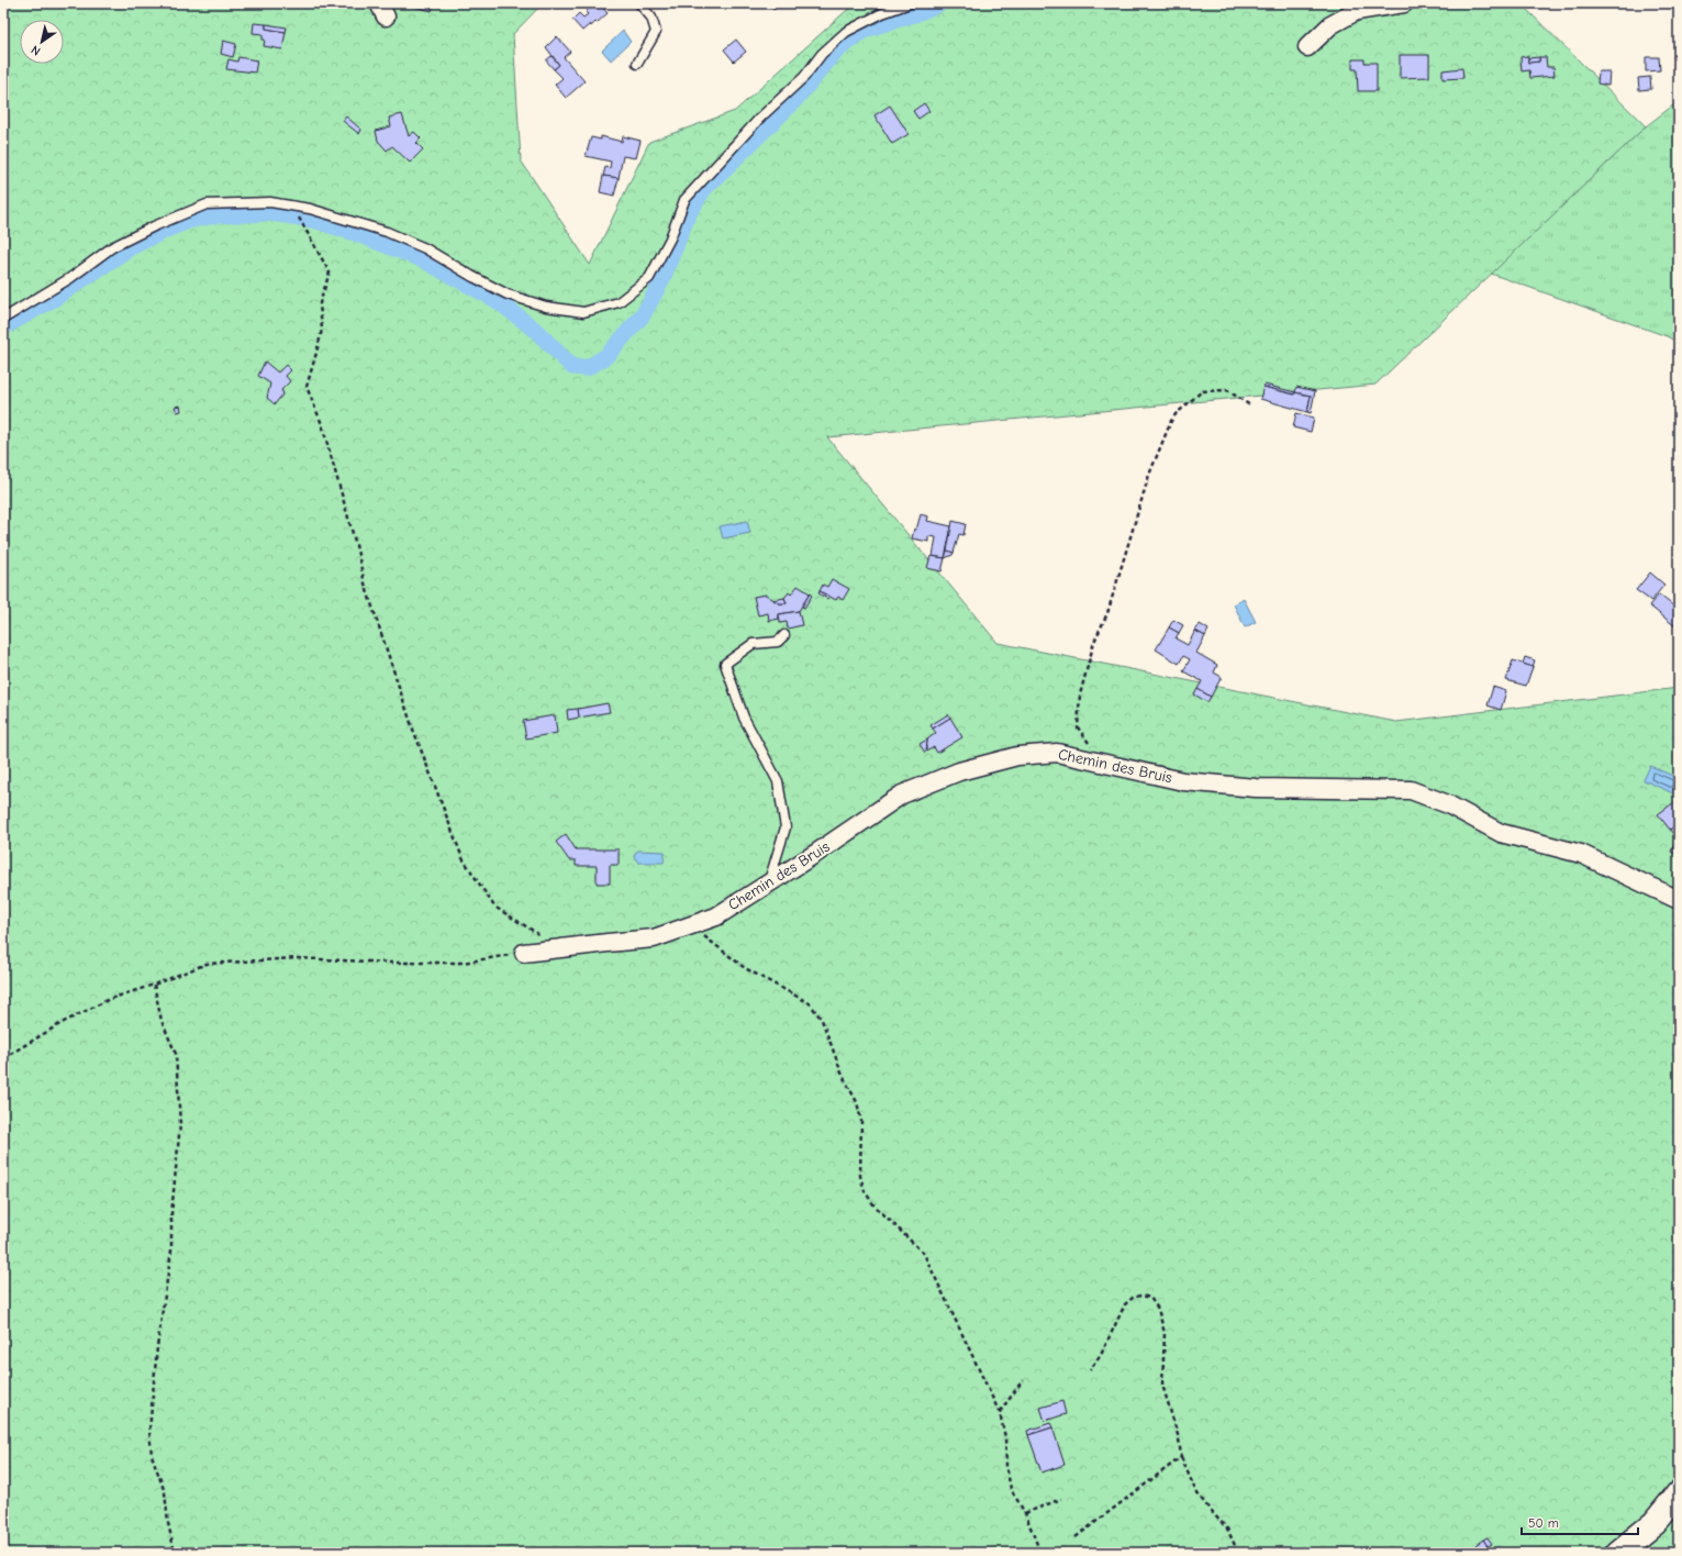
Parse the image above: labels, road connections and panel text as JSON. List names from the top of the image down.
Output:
{
  "streets": {
    "street": ["Chemin des Bruis"]
  },
  "scale_bar": "50 m",
  "north": "bottom left"
}
